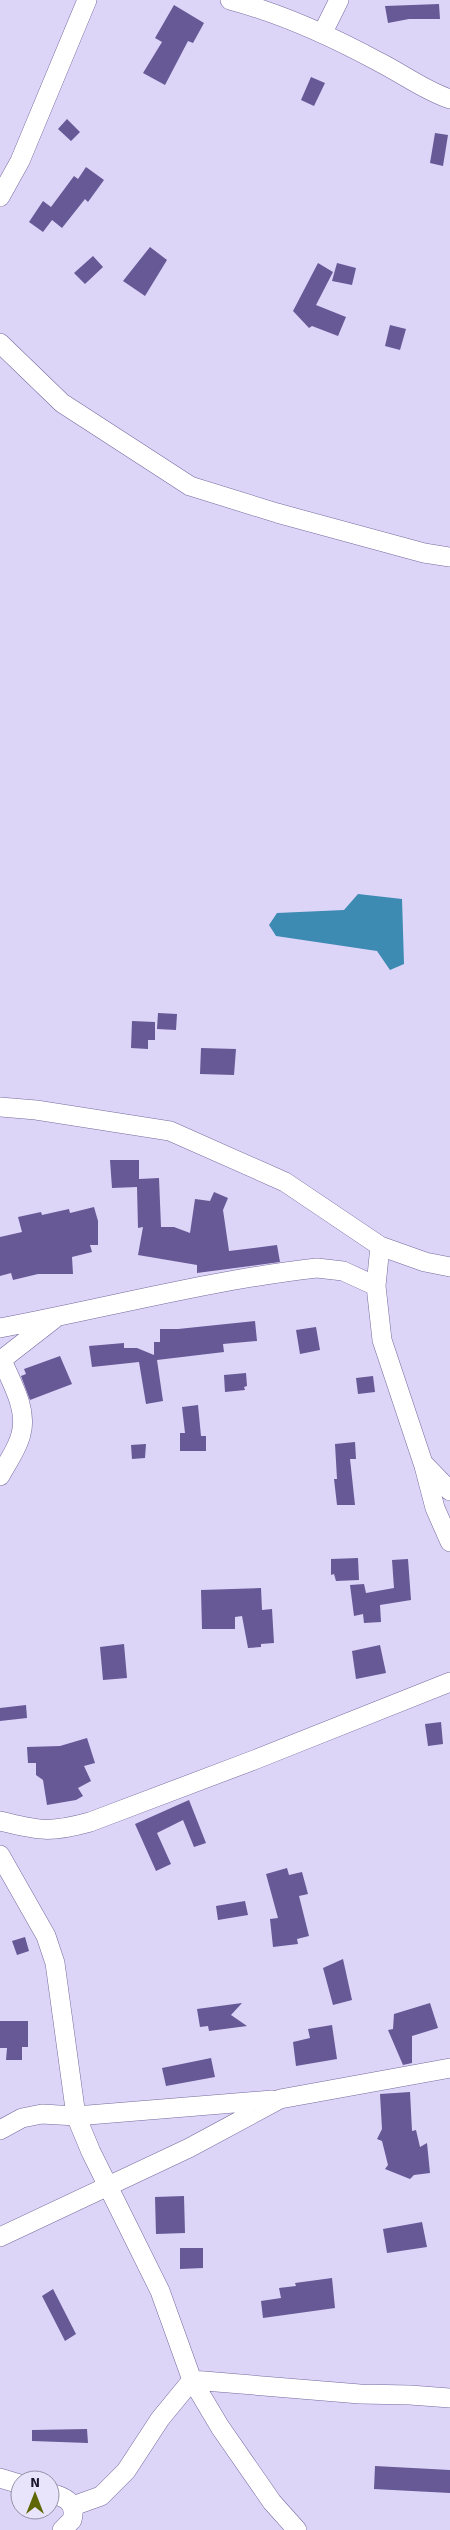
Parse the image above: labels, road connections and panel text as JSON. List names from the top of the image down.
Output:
{
  "north": "top"
}
